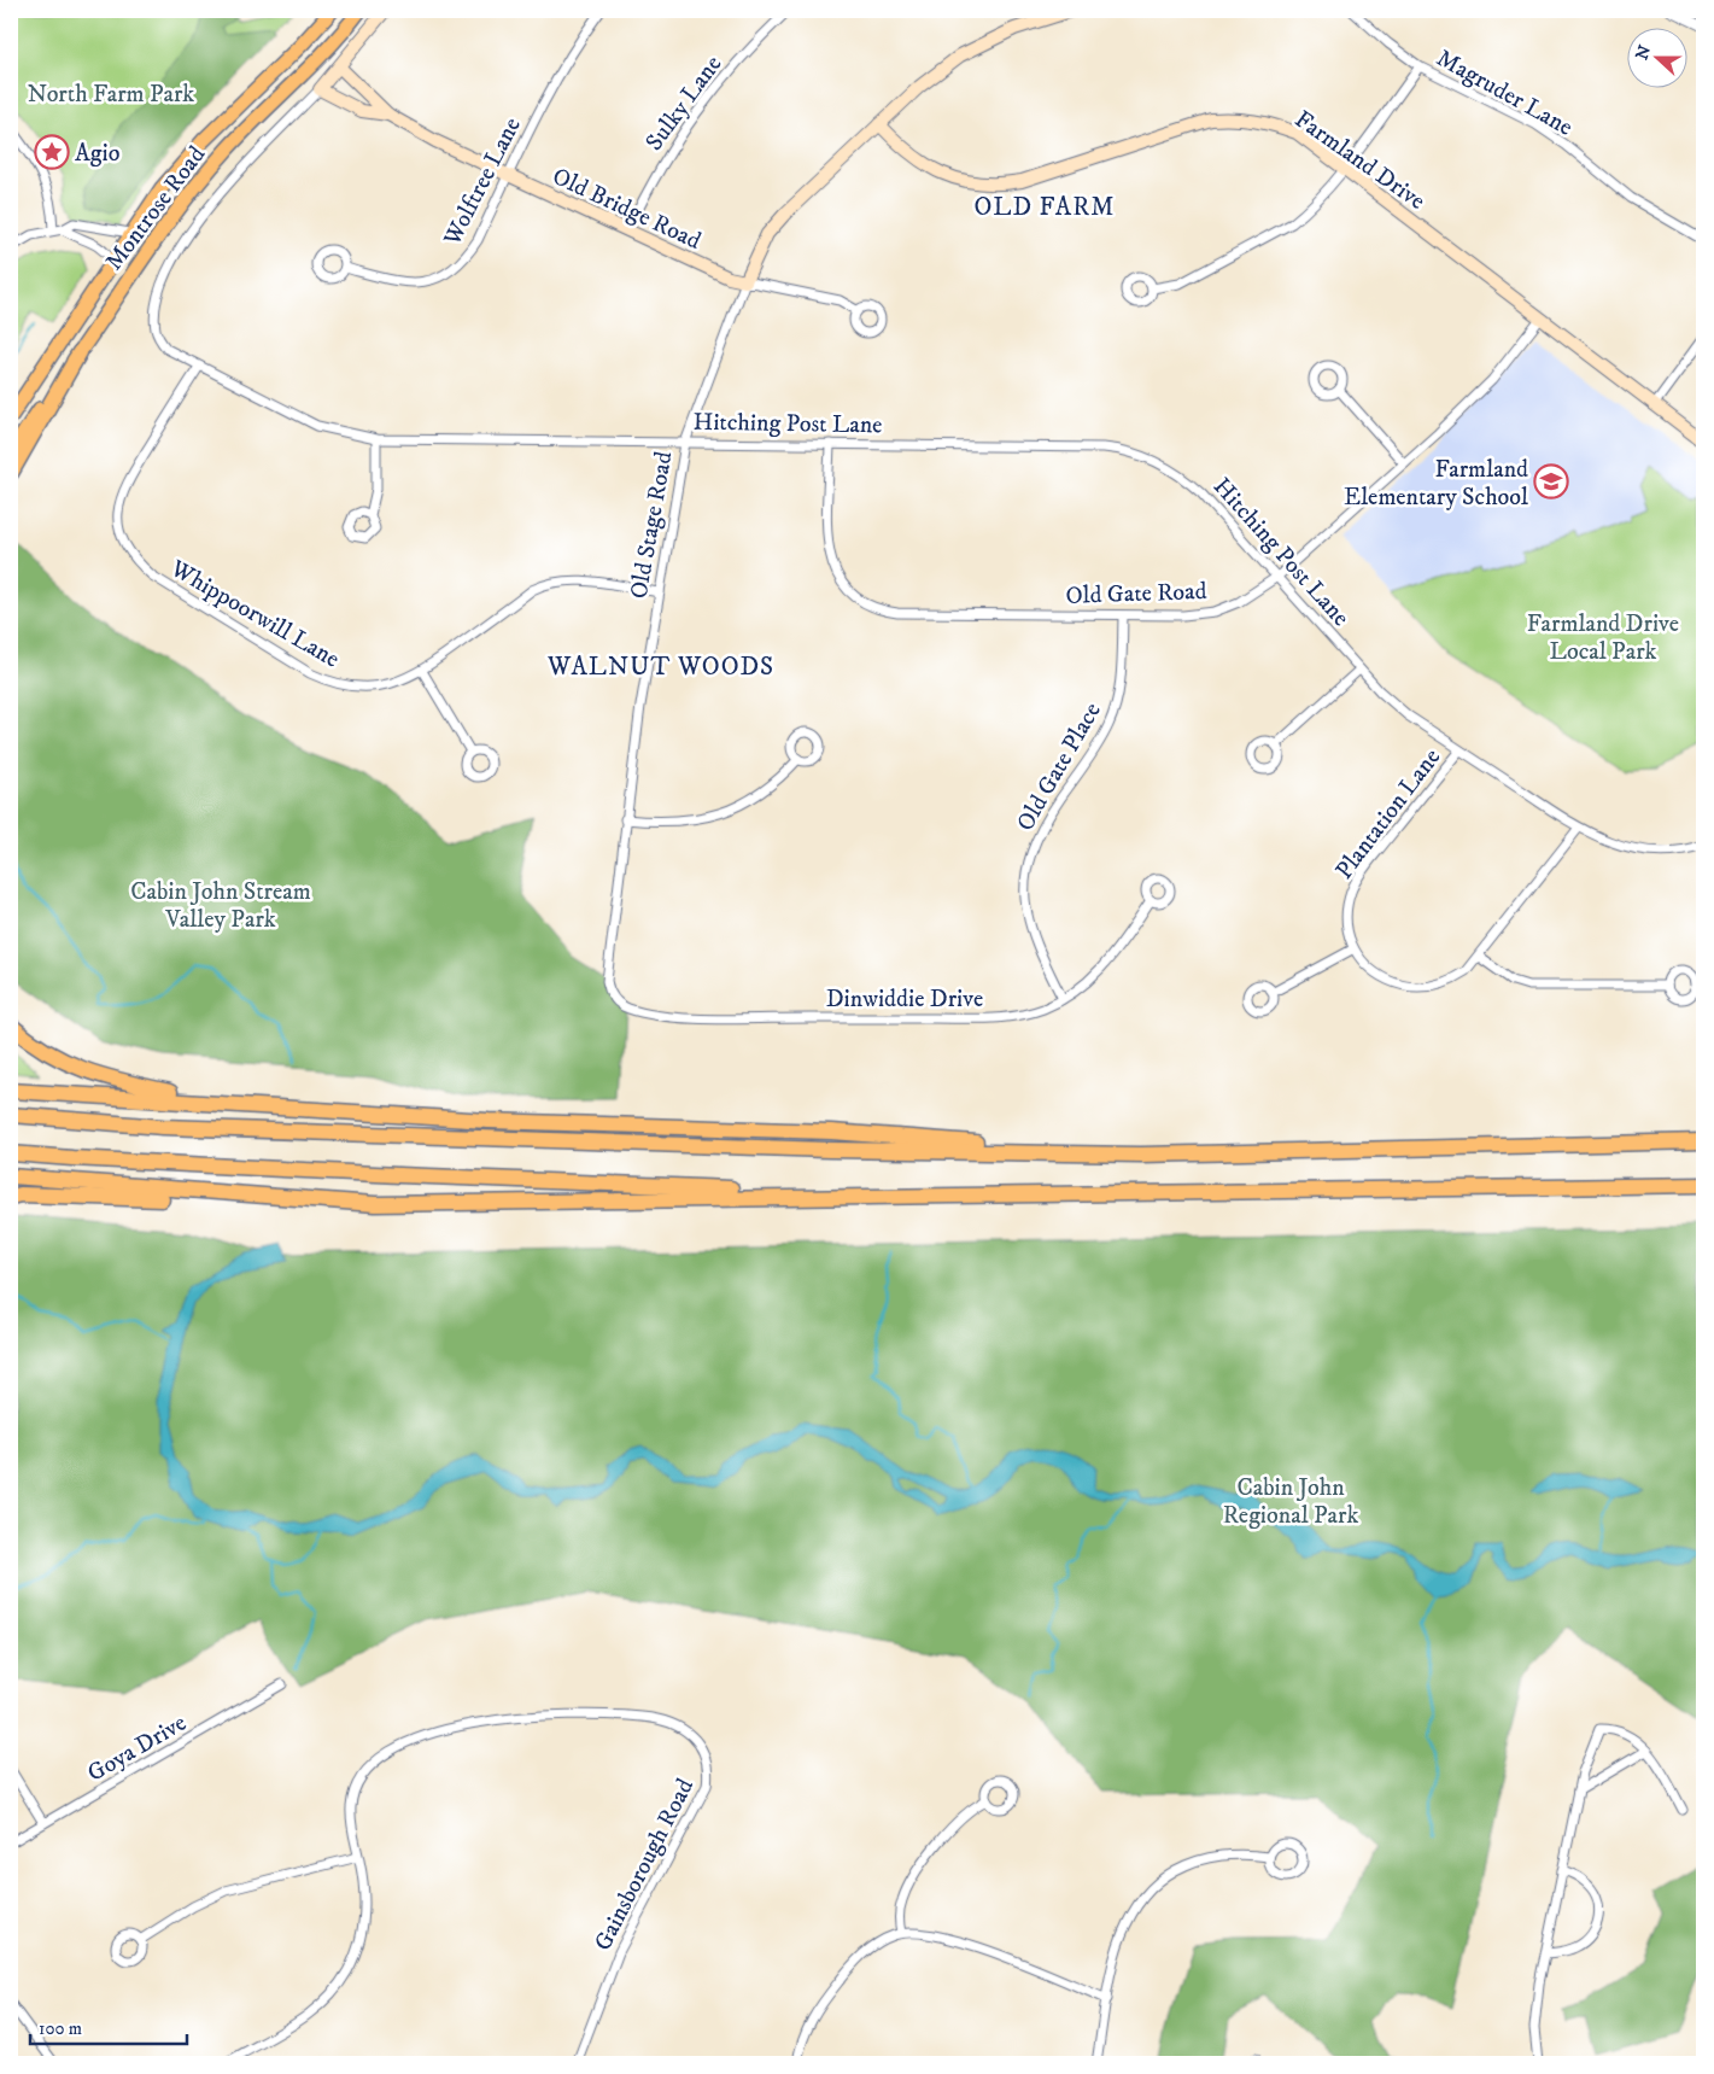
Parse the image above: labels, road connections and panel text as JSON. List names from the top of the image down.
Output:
{
  "streets": {
    "main road": ["Montrose Road"],
    "street": [
      "Magruder Lane",
      "Sulky Lane",
      "Farmland Drive",
      "Wolftree Lane",
      "Old Bridge Road",
      "Hitching Post Lane",
      "Old Stage Road",
      "Old Gate Road",
      "Whippoorwill Lane",
      "Old Gate Place",
      "Plantation Lane",
      "Dinwiddie Drive",
      "Goya Drive",
      "Gainsborough Road"
    ]
  },
  "crossings": [
    ["Sulky Lane", "Old Bridge Road"],
    ["Farmland Drive", "Old Stage Road"],
    ["Farmland Drive", "Old Gate Road"],
    ["Wolftree Lane", "Old Bridge Road"],
    ["Old Bridge Road", "Hitching Post Lane"],
    ["Old Bridge Road", "Old Stage Road"],
    ["Hitching Post Lane", "Old Stage Road"],
    ["Hitching Post Lane", "Old Gate Road"],
    ["Hitching Post Lane", "Whippoorwill Lane"],
    ["Hitching Post Lane", "Plantation Lane"],
    ["Old Stage Road", "Whippoorwill Lane"],
    ["Old Stage Road", "Dinwiddie Drive"],
    ["Old Gate Road", "Old Gate Place"],
    ["Old Gate Place", "Dinwiddie Drive"]
  ],
  "districts": ["OLD FARM", "WALNUT WOODS"],
  "parks": [
    "North Farm Park",
    "Farmland Drive Local Park",
    "Cabin John Stream Valley Park",
    "Cabin John Regional Park"
  ],
  "places": {
    "place": ["Agio"],
    "school or university": ["Farmland Elementary School"]
  },
  "scale_bar": "100 m",
  "north": "left"
}
